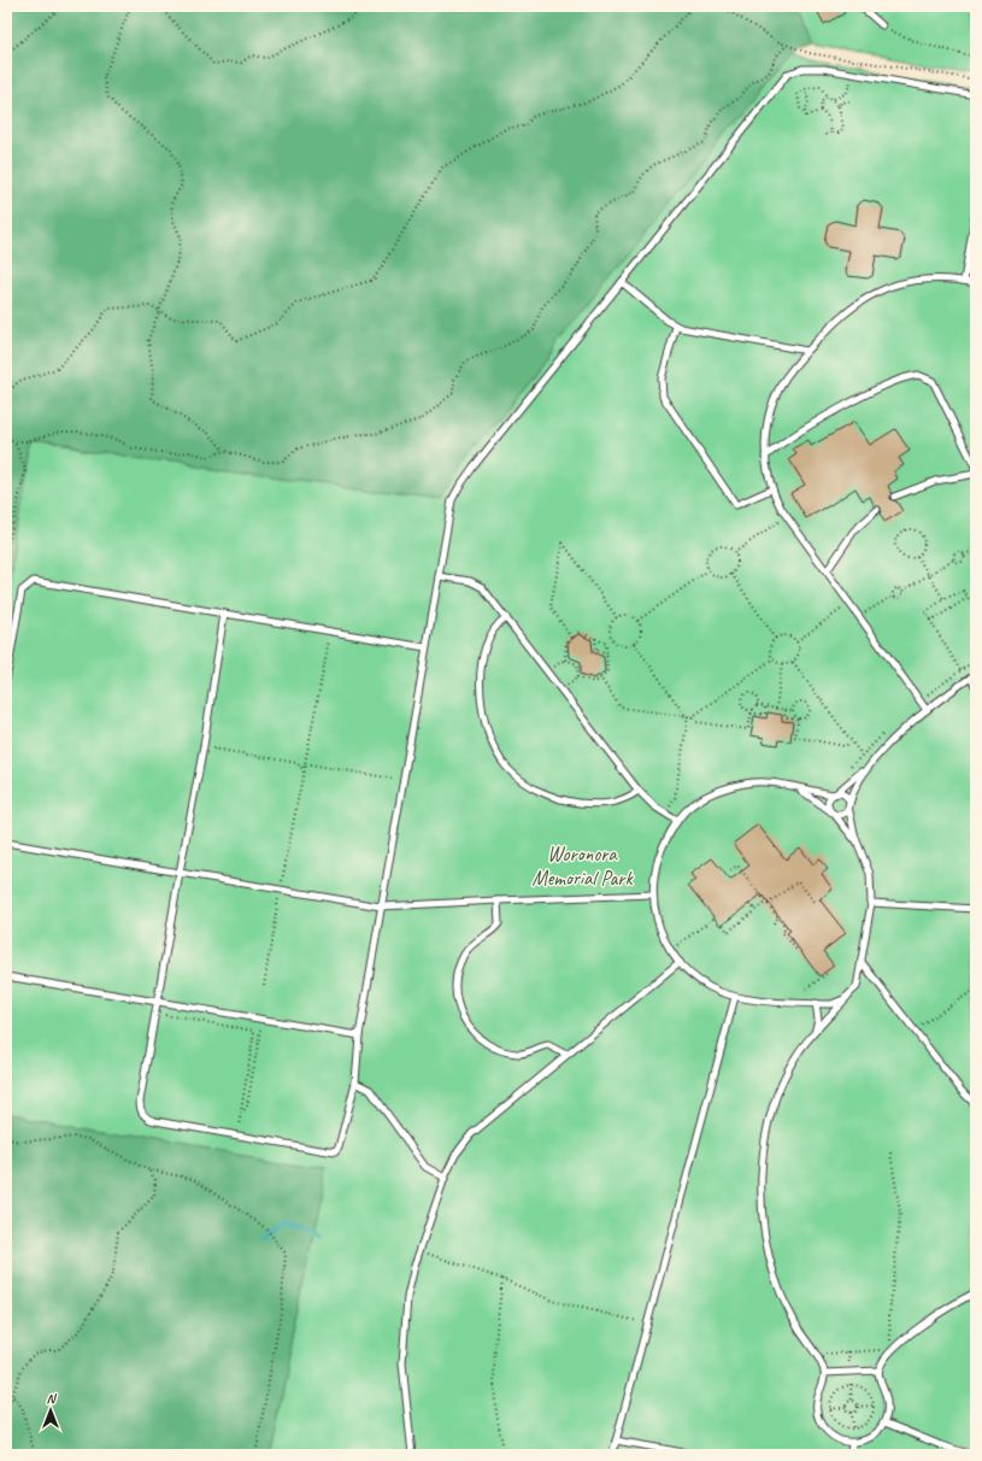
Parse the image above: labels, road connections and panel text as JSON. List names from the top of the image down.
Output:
{
  "parks": ["Woronora Memorial Park"],
  "north": "top"
}
